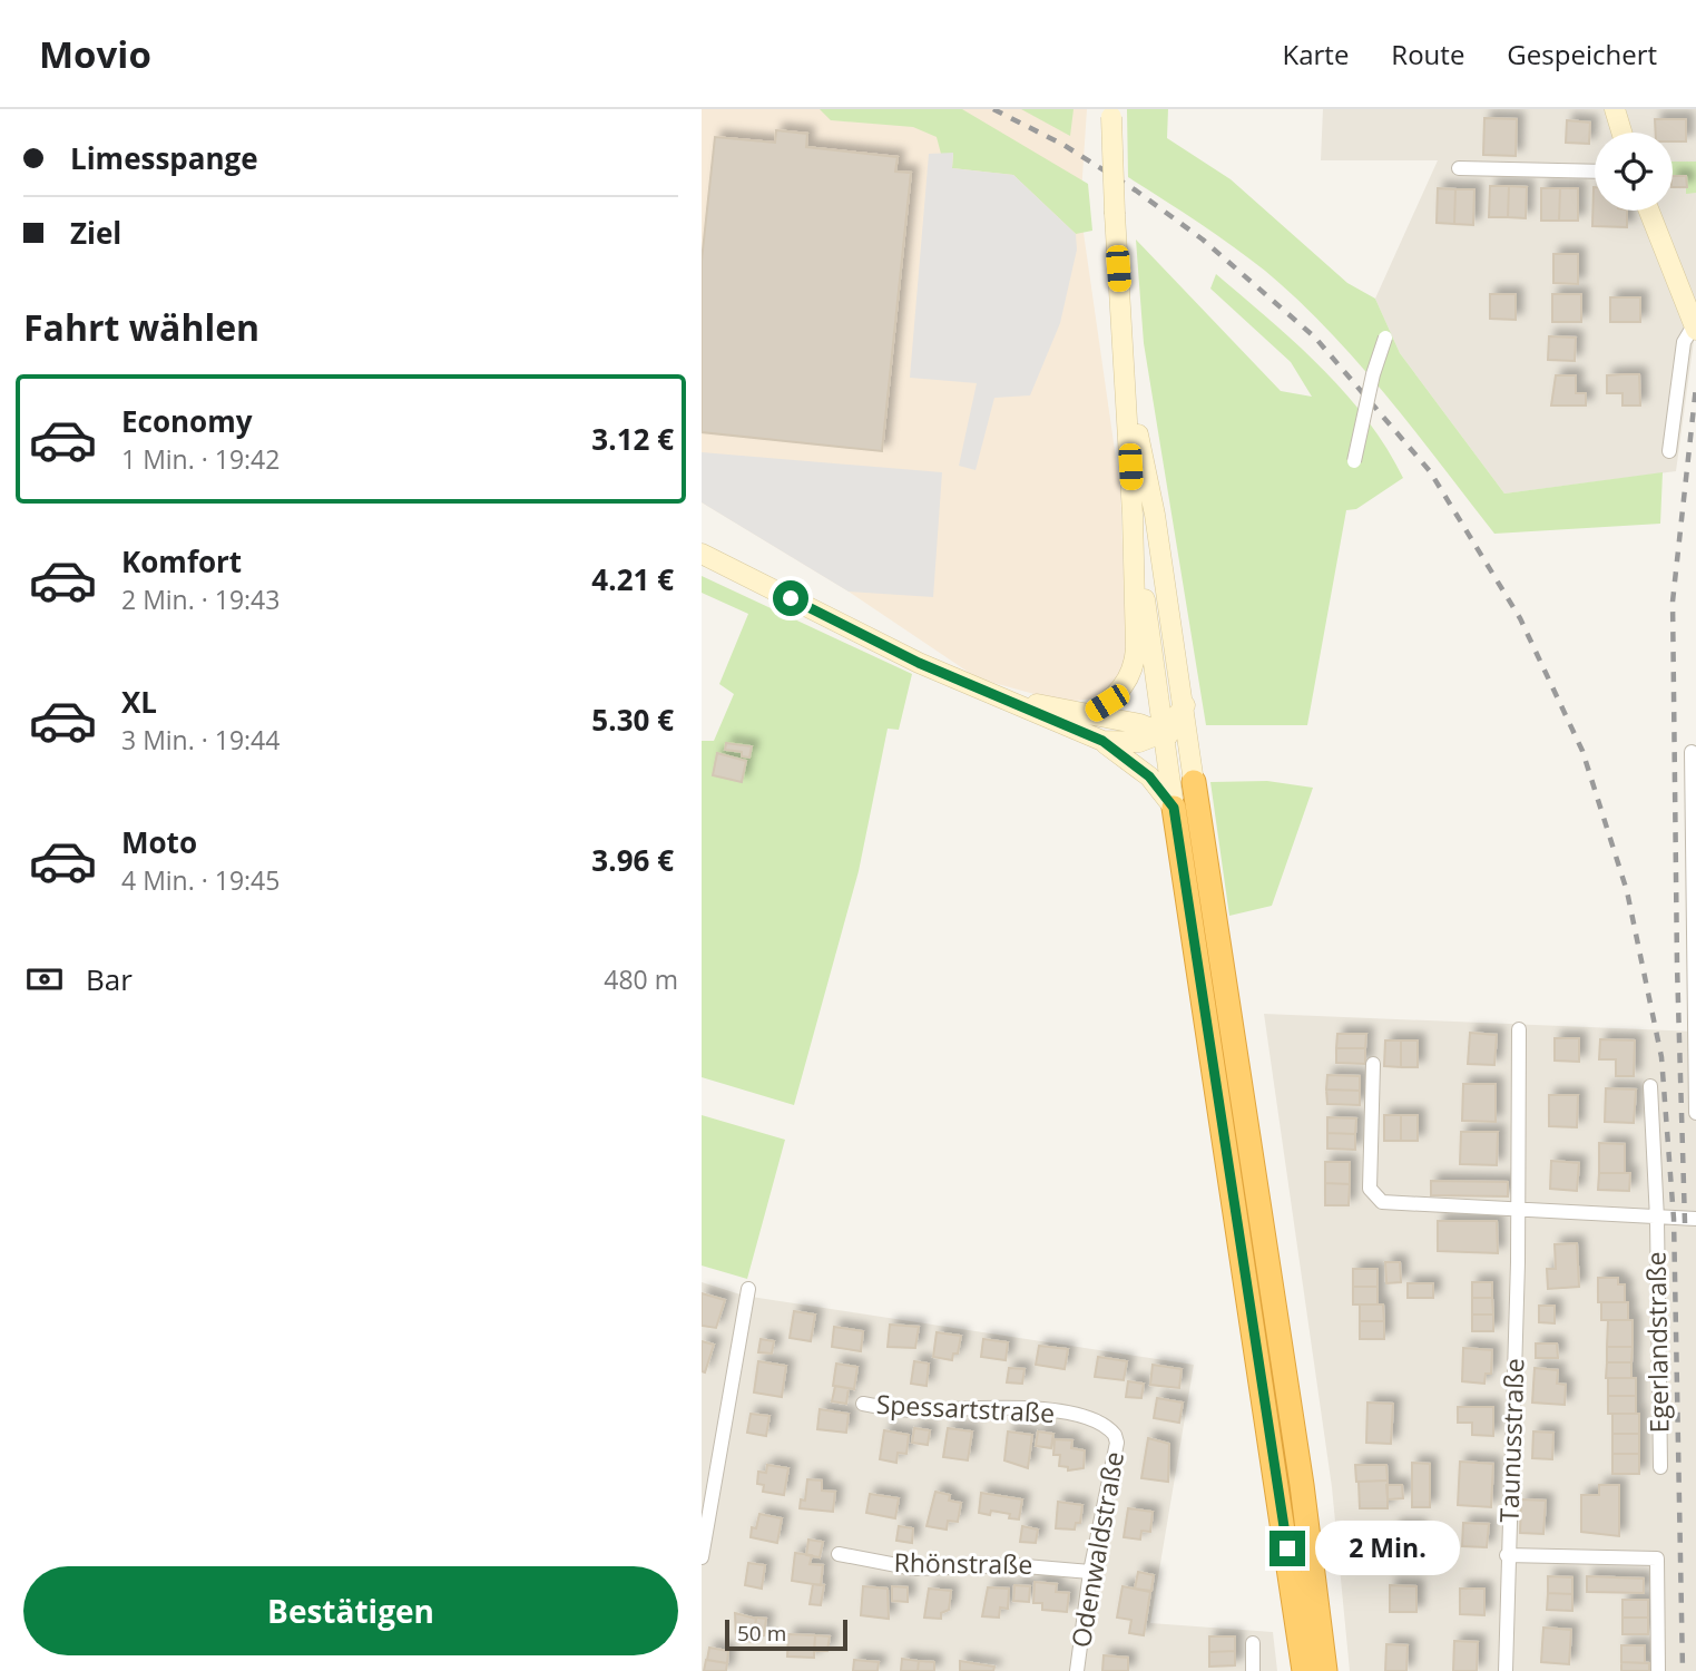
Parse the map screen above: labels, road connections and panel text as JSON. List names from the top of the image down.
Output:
{
  "streets": {
    "street": [
      "Egerlandstraße",
      "Spessartstraße",
      "Taunusstraße",
      "Odenwaldstraße",
      "Rhönstraße"
    ]
  },
  "crossings": [
    ["Spessartstraße", "Odenwaldstraße"],
    ["Odenwaldstraße", "Rhönstraße"]
  ],
  "scale_bar": "50 m",
  "page": {
    "header": "Movio",
    "nav": ["Karte", "Route", "Gespeichert"],
    "banner": ["Limesspange", "Ziel"],
    "heading": "Fahrt wählen",
    "list": [
      {
        "name": "Economy",
        "note": "1 Min. · 19:42",
        "value": "3.12 €"
      },
      {
        "name": "Komfort",
        "note": "2 Min. · 19:43",
        "value": "4.21 €"
      },
      {
        "name": "XL",
        "note": "3 Min. · 19:44",
        "value": "5.30 €"
      },
      {
        "name": "Moto",
        "note": "4 Min. · 19:45",
        "value": "3.96 €"
      }
    ],
    "pay": ["Bar", "480 m"],
    "bubble": "2 Min.",
    "buttons": "Bestätigen",
    "scale": "50 m"
  }
}
